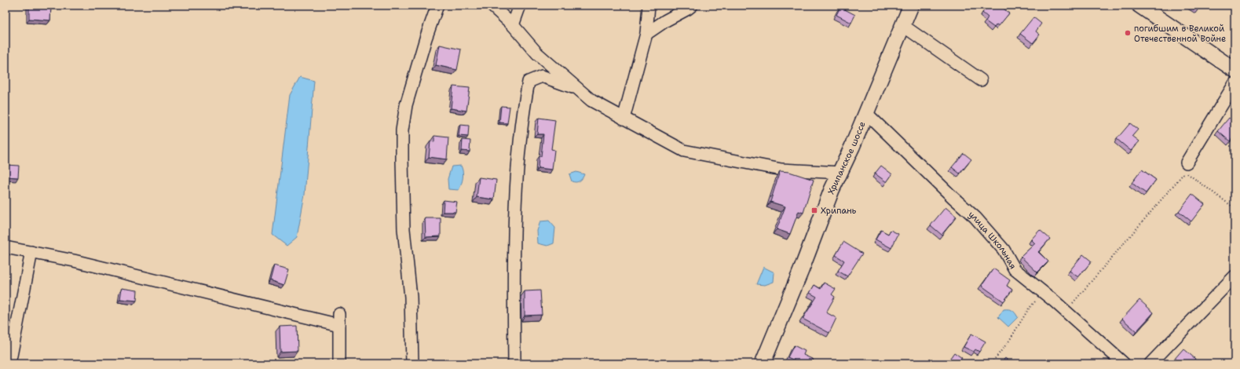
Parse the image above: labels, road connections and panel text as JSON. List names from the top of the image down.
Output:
{
  "streets": {
    "main road": ["Хрипанское шоссе"],
    "street": ["улица Школьная"]
  },
  "crossings": [
    ["Хрипанское шоссе", "улица Школьная"]
  ],
  "places": {
    "other": ["погибшим в Великой Отечественной Войне"],
    "transit": ["Хрипань"]
  }
}
